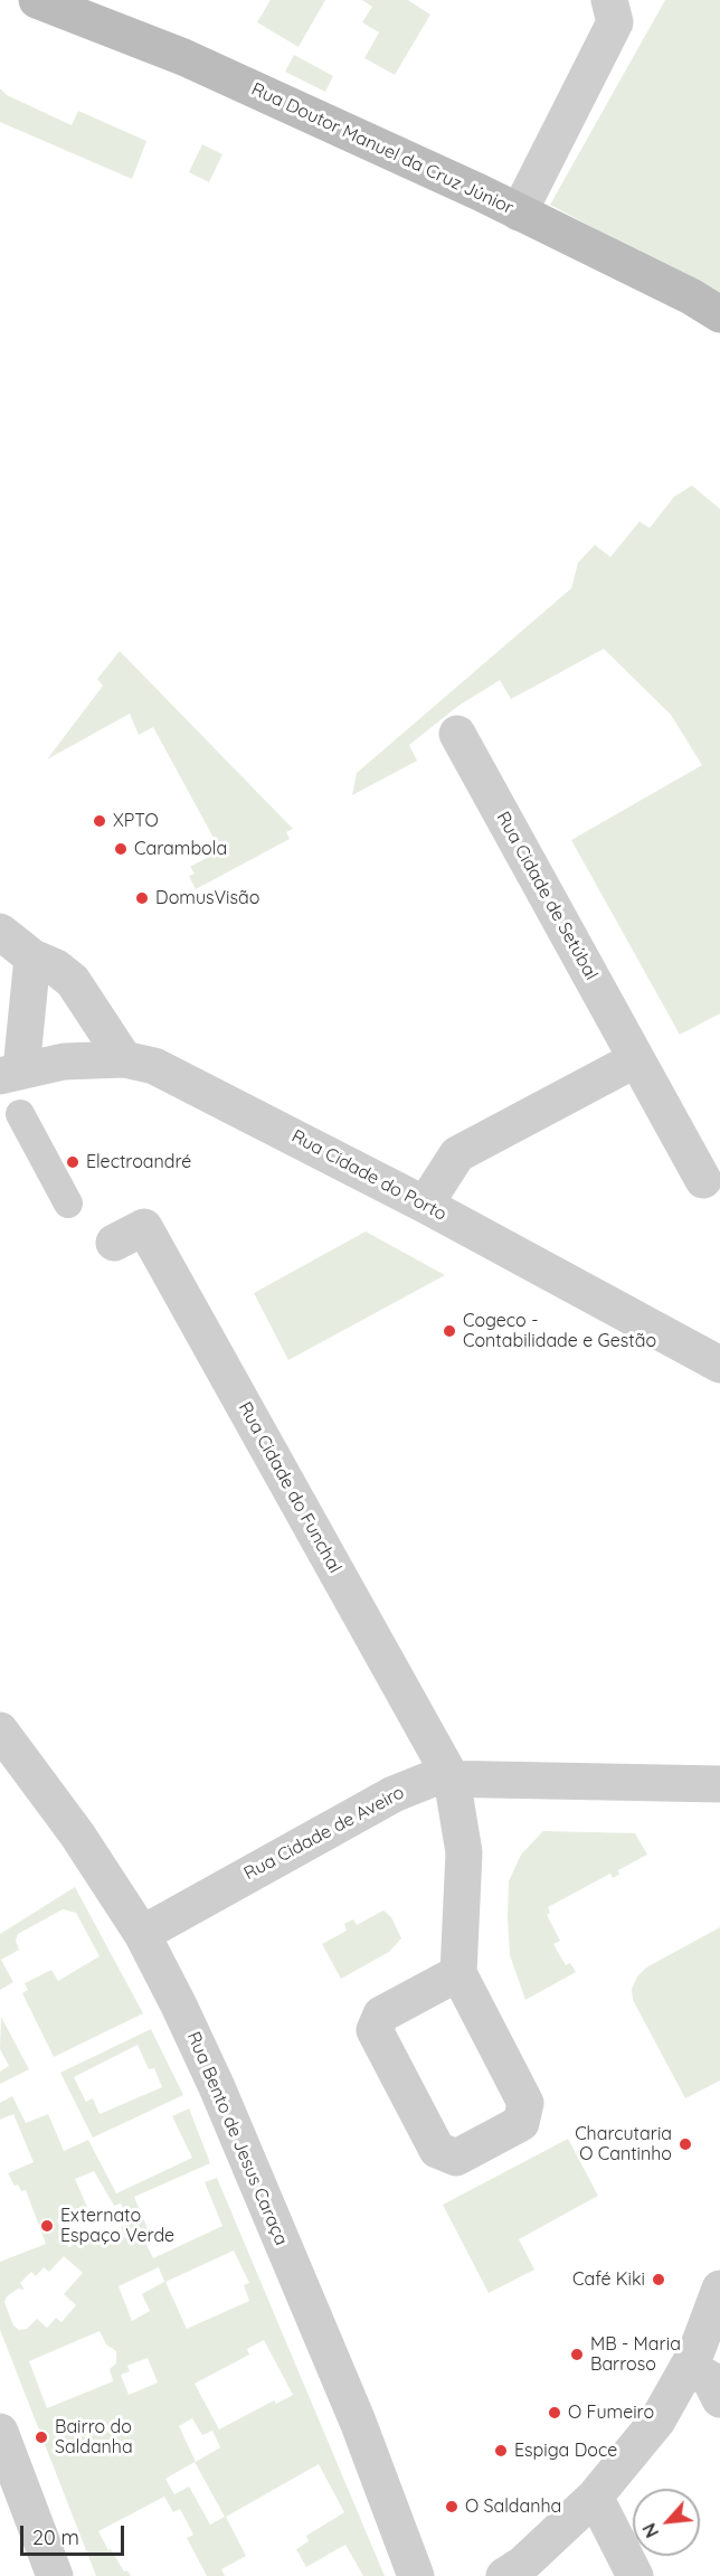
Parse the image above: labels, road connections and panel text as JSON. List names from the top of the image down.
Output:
{
  "streets": {
    "main road": ["Rua Doutor Manuel da Cruz Júnior"],
    "street": [
      "Rua Cidade de Setúbal",
      "Rua Cidade do Porto",
      "Rua Cidade do Funchal",
      "Rua Cidade de Aveiro",
      "Rua Bento de Jesus Caraça"
    ]
  },
  "crossings": [
    ["Rua Cidade do Funchal", "Rua Cidade de Aveiro"],
    ["Rua Cidade de Aveiro", "Rua Bento de Jesus Caraça"]
  ],
  "places": [
    "XPTO",
    "Carambola",
    "DomusVisão",
    "Electroandré",
    "Cogeco - Contabilidade e Gestão",
    "Charcutaria O Cantinho",
    "Externato Espaço Verde",
    "Café Kiki",
    "MB - Maria Barroso",
    "O Fumeiro",
    "Bairro do Saldanha",
    "Espiga Doce",
    "O Saldanha"
  ],
  "scale_bar": "20 m",
  "north": "bottom left"
}
